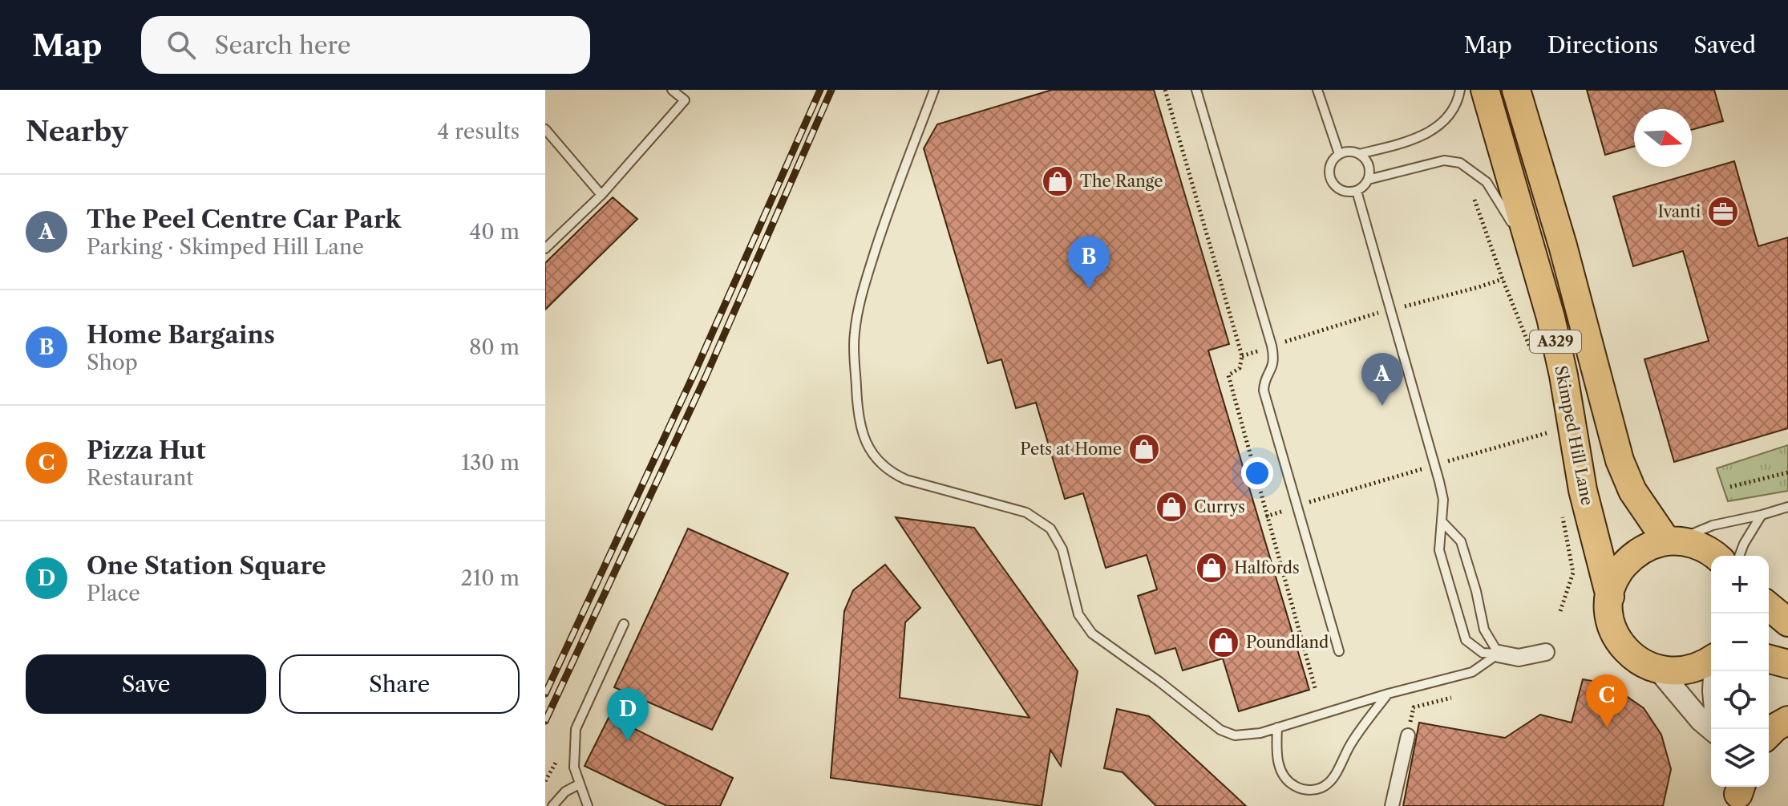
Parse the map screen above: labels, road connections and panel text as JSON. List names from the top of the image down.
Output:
{
  "streets": {
    "main road": ["A329", "Skimped Hill Lane"]
  },
  "places": {
    "shop": [
      "The Range",
      "Pets at Home",
      "Currys",
      "Halfords",
      "Poundland"
    ],
    "office": ["Ivanti"]
  },
  "north": "right",
  "page": {
    "header": "Map",
    "search": "Search here",
    "nav": ["Map", "Directions", "Saved"],
    "heading": ["Nearby", "4 results"],
    "list": [
      {
        "mark": "A",
        "name": "The Peel Centre Car Park",
        "note": "Parking · Skimped Hill Lane",
        "value": "40 m"
      },
      {
        "mark": "B",
        "name": "Home Bargains",
        "note": "Shop",
        "value": "80 m"
      },
      {
        "mark": "C",
        "name": "Pizza Hut",
        "note": "Restaurant",
        "value": "130 m"
      },
      {
        "mark": "D",
        "name": "One Station Square",
        "note": "Place",
        "value": "210 m"
      }
    ],
    "pins": [
      "B",
      "A",
      "C",
      "D"
    ],
    "map_buttons": ["+", "−"],
    "buttons": ["Save", "Share"]
  }
}
